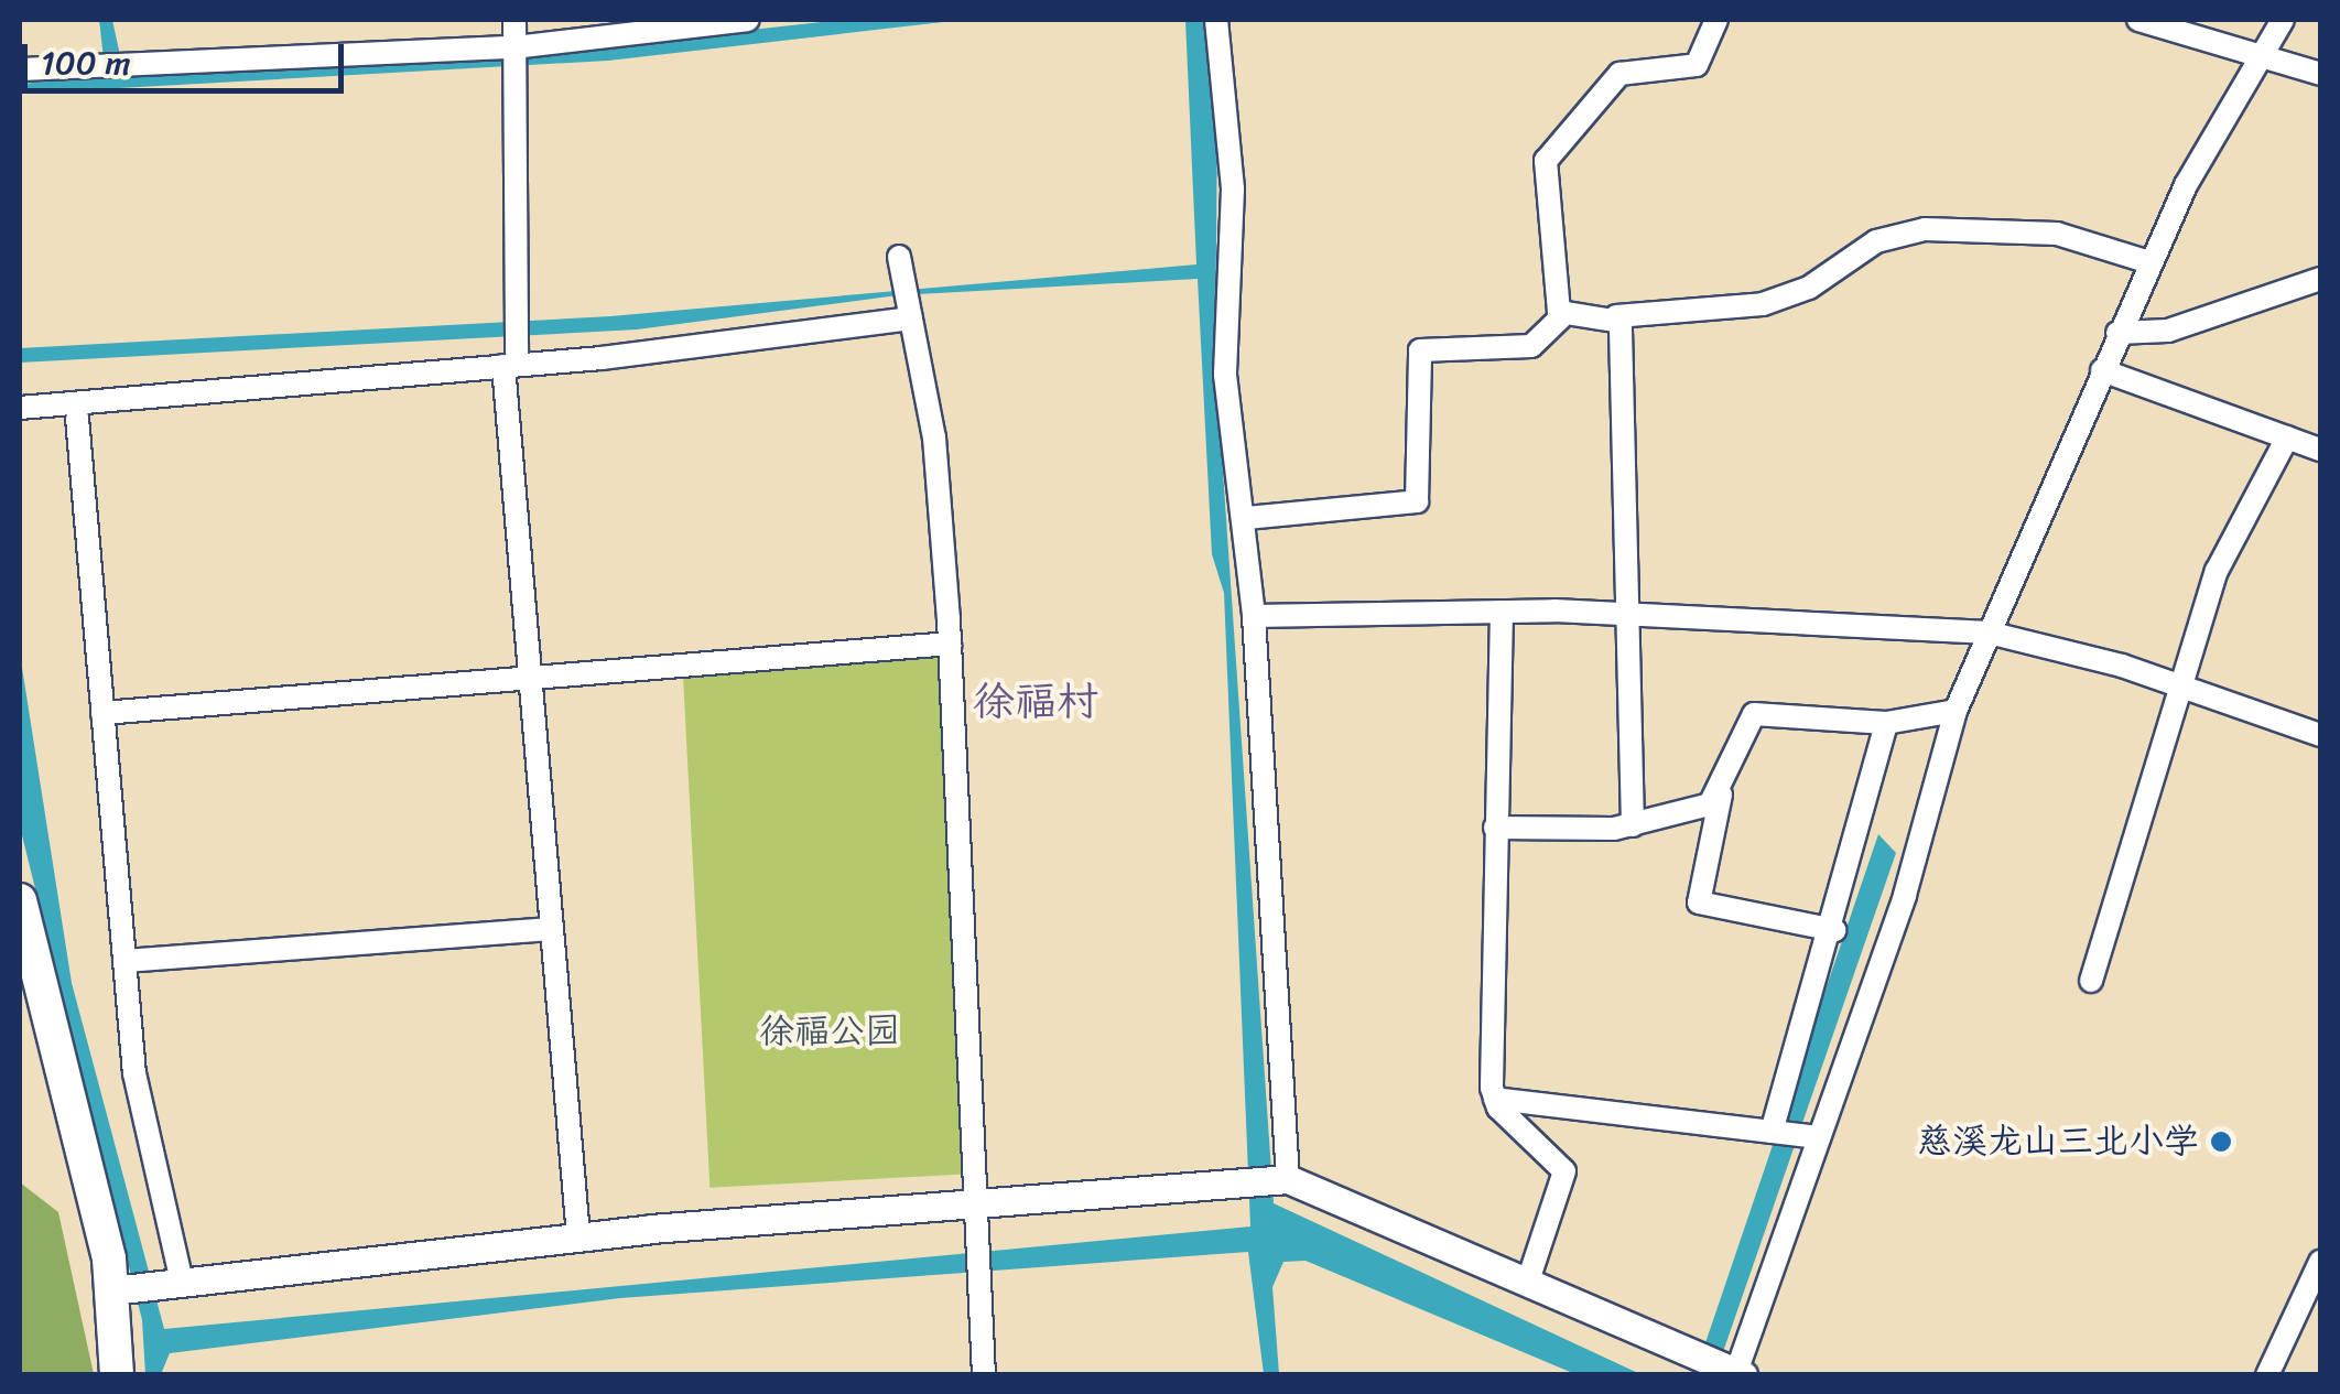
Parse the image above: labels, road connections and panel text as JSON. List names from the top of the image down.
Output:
{
  "districts": ["徐福村"],
  "parks": ["徐福公园"],
  "places": ["慈溪龙山三北小学"],
  "scale_bar": "100 m"
}
